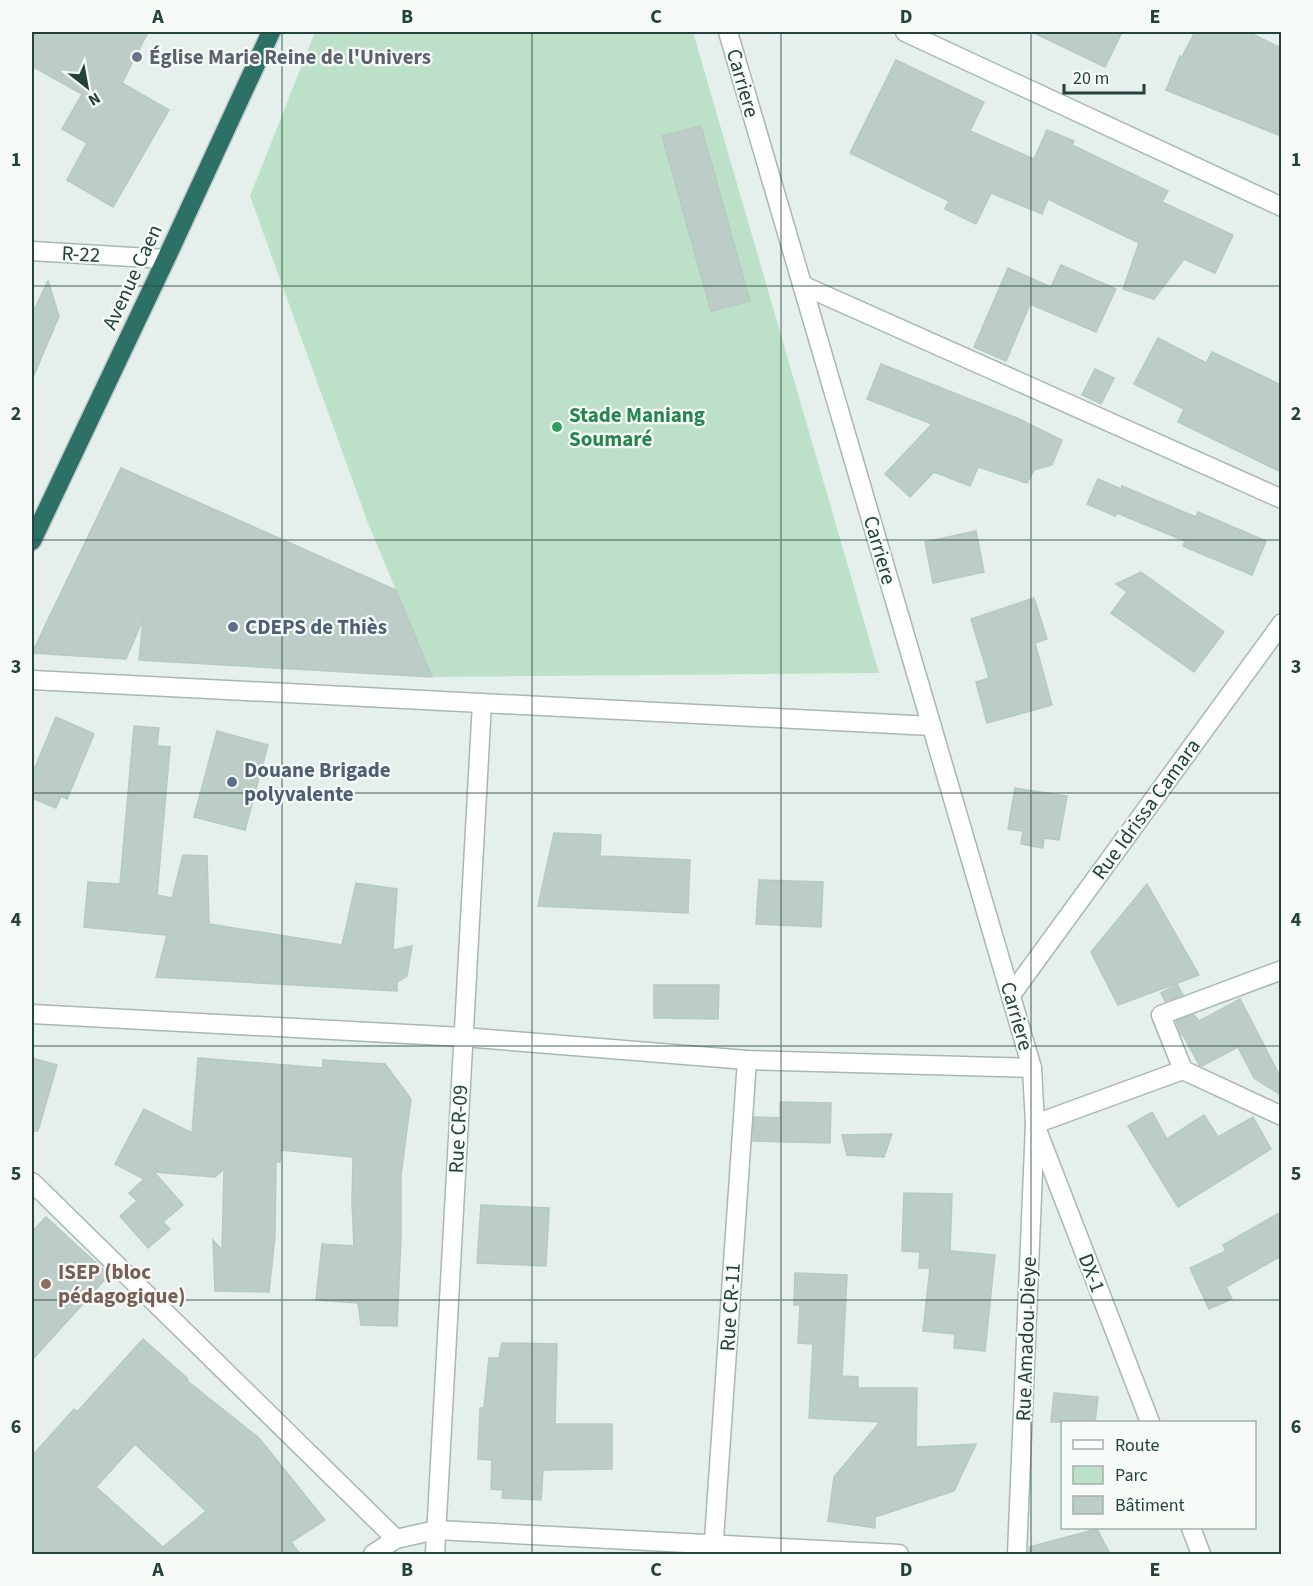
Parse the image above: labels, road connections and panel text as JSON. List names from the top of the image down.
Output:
{
  "streets": {
    "highway": ["Avenue Caen"],
    "street": [
      "Carriere",
      "R-22",
      "Rue Idrissa Camara",
      "Rue CR-09",
      "DX-1",
      "Rue CR-11",
      "Rue Amadou Dieye"
    ]
  },
  "crossings": [
    ["Carriere", "Rue Idrissa Camara"],
    ["Carriere", "DX-1"],
    ["Carriere", "Rue Amadou Dieye"],
    ["R-22", "Avenue Caen"],
    ["DX-1", "Rue Amadou Dieye"]
  ],
  "places": [
    "Église Marie Reine de l'Univers",
    "Stade Maniang Soumaré",
    "CDEPS de Thiès",
    "Douane Brigade polyvalente",
    "ISEP (bloc pédagogique)"
  ],
  "legend": ["Route", "Parc", "Bâtiment"],
  "scale_bar": "20 m",
  "north": "bottom right",
  "grid": {
    "columns": [
      "A",
      "B",
      "C",
      "D",
      "E"
    ],
    "rows": [
      "1",
      "2",
      "3",
      "4",
      "5",
      "6"
    ]
  }
}
